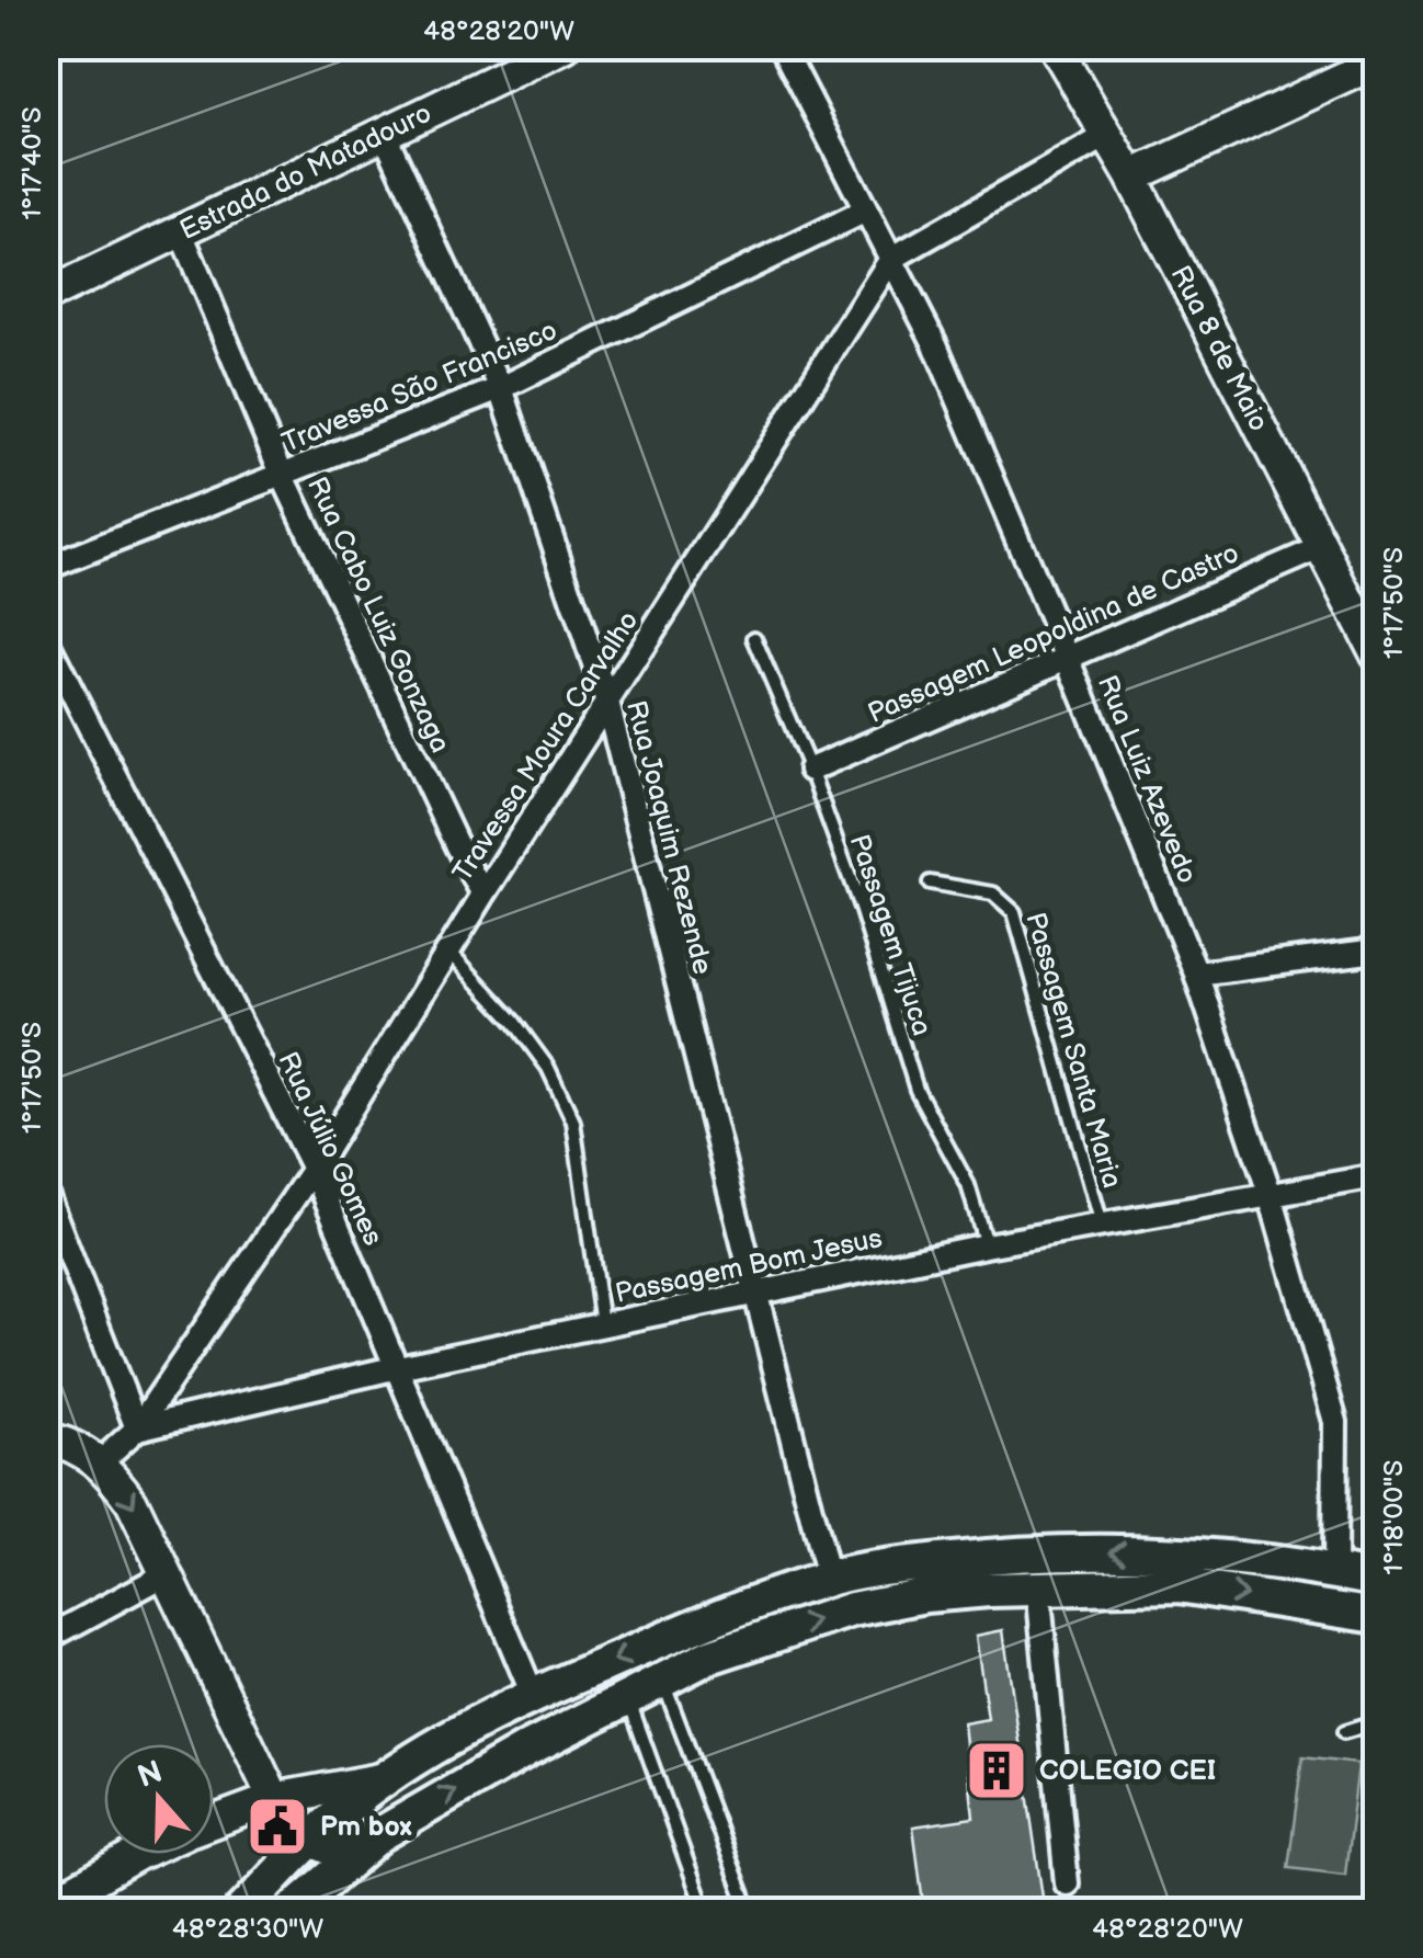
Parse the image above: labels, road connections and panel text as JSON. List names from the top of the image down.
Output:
{
  "streets": {
    "main road": ["Estrada do Matadouro", "Rua 8 de Maio"],
    "street": [
      "Travessa São Francisco",
      "Rua Cabo Luiz Gonzaga",
      "Passagem Leopoldina de Castro",
      "Travessa Moura Carvalho",
      "Rua Luiz Azevedo",
      "Rua Joaquim Rezende",
      "Rua Júlio Gomes",
      "Passagem Bom Jesus"
    ],
    "lane": ["Passagem Tijuca", "Passagem Santa Maria"]
  },
  "crossings": [
    ["Estrada do Matadouro", "Rua Cabo Luiz Gonzaga"],
    ["Estrada do Matadouro", "Rua Joaquim Rezende"],
    ["Rua 8 de Maio", "Passagem Leopoldina de Castro"],
    ["Rua 8 de Maio", "Travessa Moura Carvalho"],
    ["Travessa São Francisco", "Rua Cabo Luiz Gonzaga"],
    ["Travessa São Francisco", "Rua Luiz Azevedo"],
    ["Travessa São Francisco", "Rua Joaquim Rezende"],
    ["Rua Cabo Luiz Gonzaga", "Travessa Moura Carvalho"],
    ["Passagem Leopoldina de Castro", "Rua Luiz Azevedo"],
    ["Passagem Leopoldina de Castro", "Passagem Tijuca"],
    ["Travessa Moura Carvalho", "Rua Luiz Azevedo"],
    ["Travessa Moura Carvalho", "Rua Joaquim Rezende"],
    ["Travessa Moura Carvalho", "Rua Júlio Gomes"],
    ["Travessa Moura Carvalho", "Passagem Bom Jesus"],
    ["Rua Luiz Azevedo", "Passagem Bom Jesus"],
    ["Rua Joaquim Rezende", "Passagem Bom Jesus"],
    ["Passagem Tijuca", "Passagem Bom Jesus"],
    ["Passagem Santa Maria", "Passagem Bom Jesus"],
    ["Rua Júlio Gomes", "Passagem Bom Jesus"]
  ],
  "places": {
    "building": ["COLEGIO CEI"],
    "public building": ["Pm box"]
  },
  "north": "top",
  "coordinates": [
    "48°28'20\"W",
    "1°17'40\"S",
    "1°17'50\"S",
    "1°18'00\"S",
    "48°28'30\"W"
  ]
}
